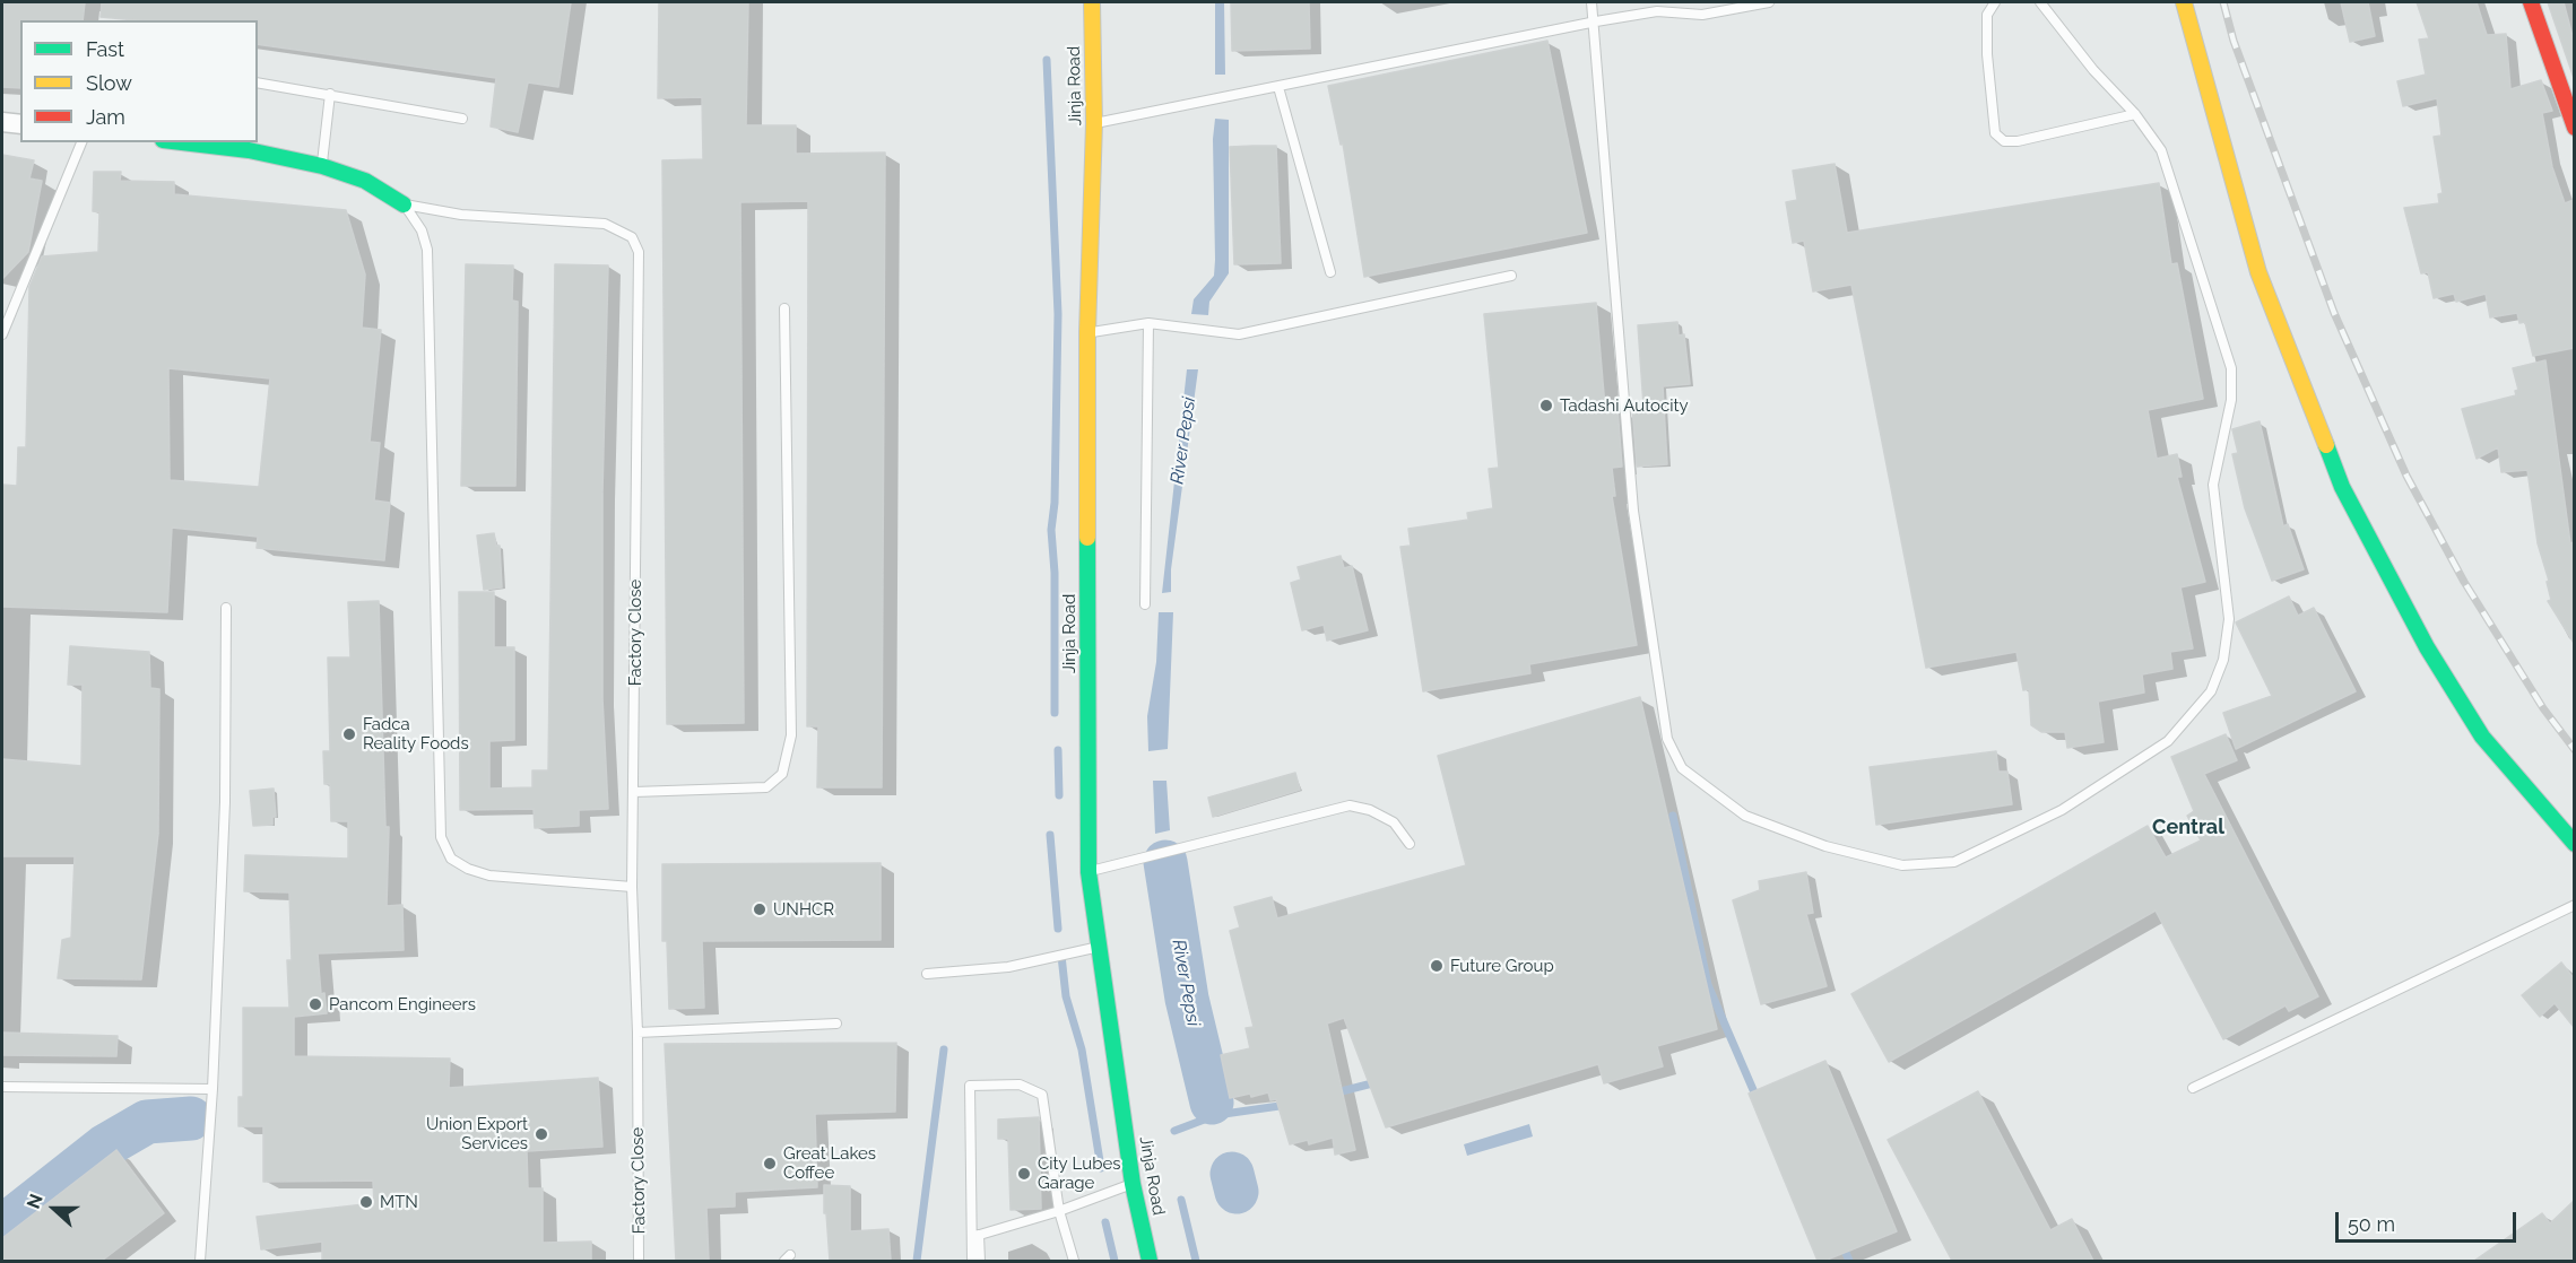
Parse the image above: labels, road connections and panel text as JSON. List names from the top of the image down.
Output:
{
  "streets": {
    "main road": ["Jinja Road"],
    "lane": ["Factory Close"]
  },
  "districts": ["Central"],
  "water": ["River Pepsi"],
  "places": [
    "Tadashi Autocity",
    "Fadca Reality Foods",
    "UNHCR",
    "Future Group",
    "Pancom Engineers",
    "Union Export Services",
    "Great Lakes Coffee",
    "City Lubes Garage",
    "MTN"
  ],
  "legend": ["Fast", "Slow", "Jam"],
  "scale_bar": "50 m",
  "north": "left"
}
